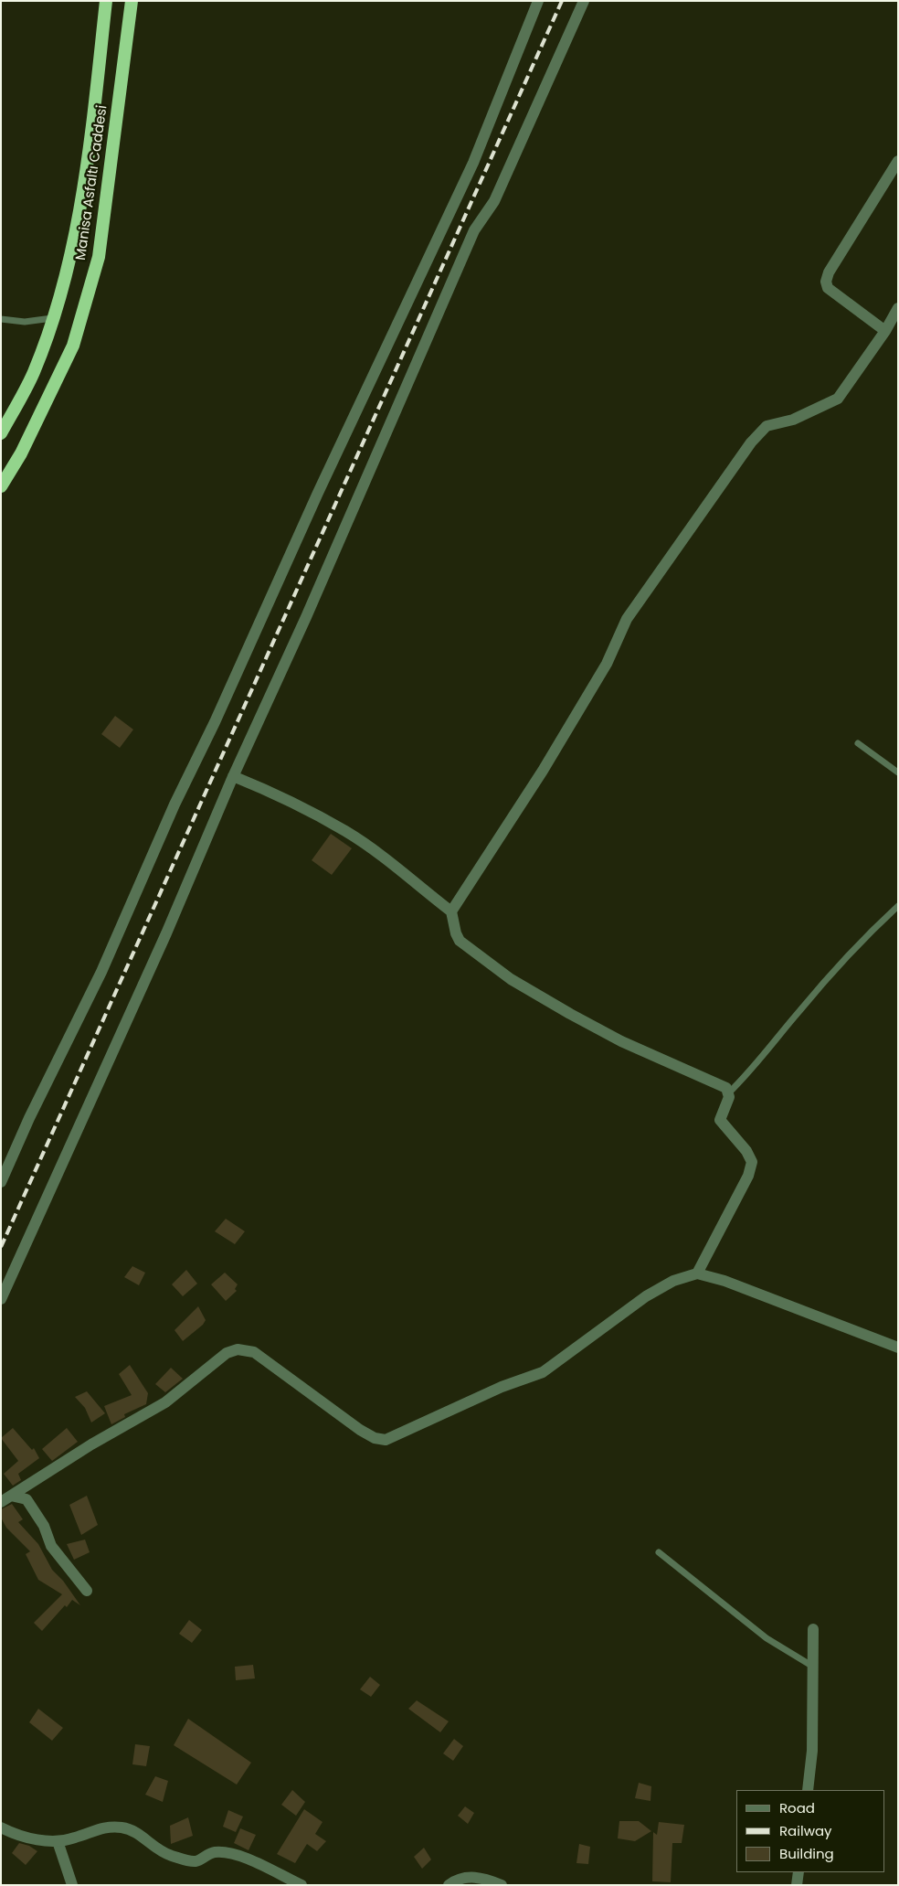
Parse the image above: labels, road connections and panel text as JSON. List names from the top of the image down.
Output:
{
  "streets": {
    "highway": ["Manisa Asfaltı Caddesi"]
  },
  "legend": ["Road", "Railway", "Building"]
}
